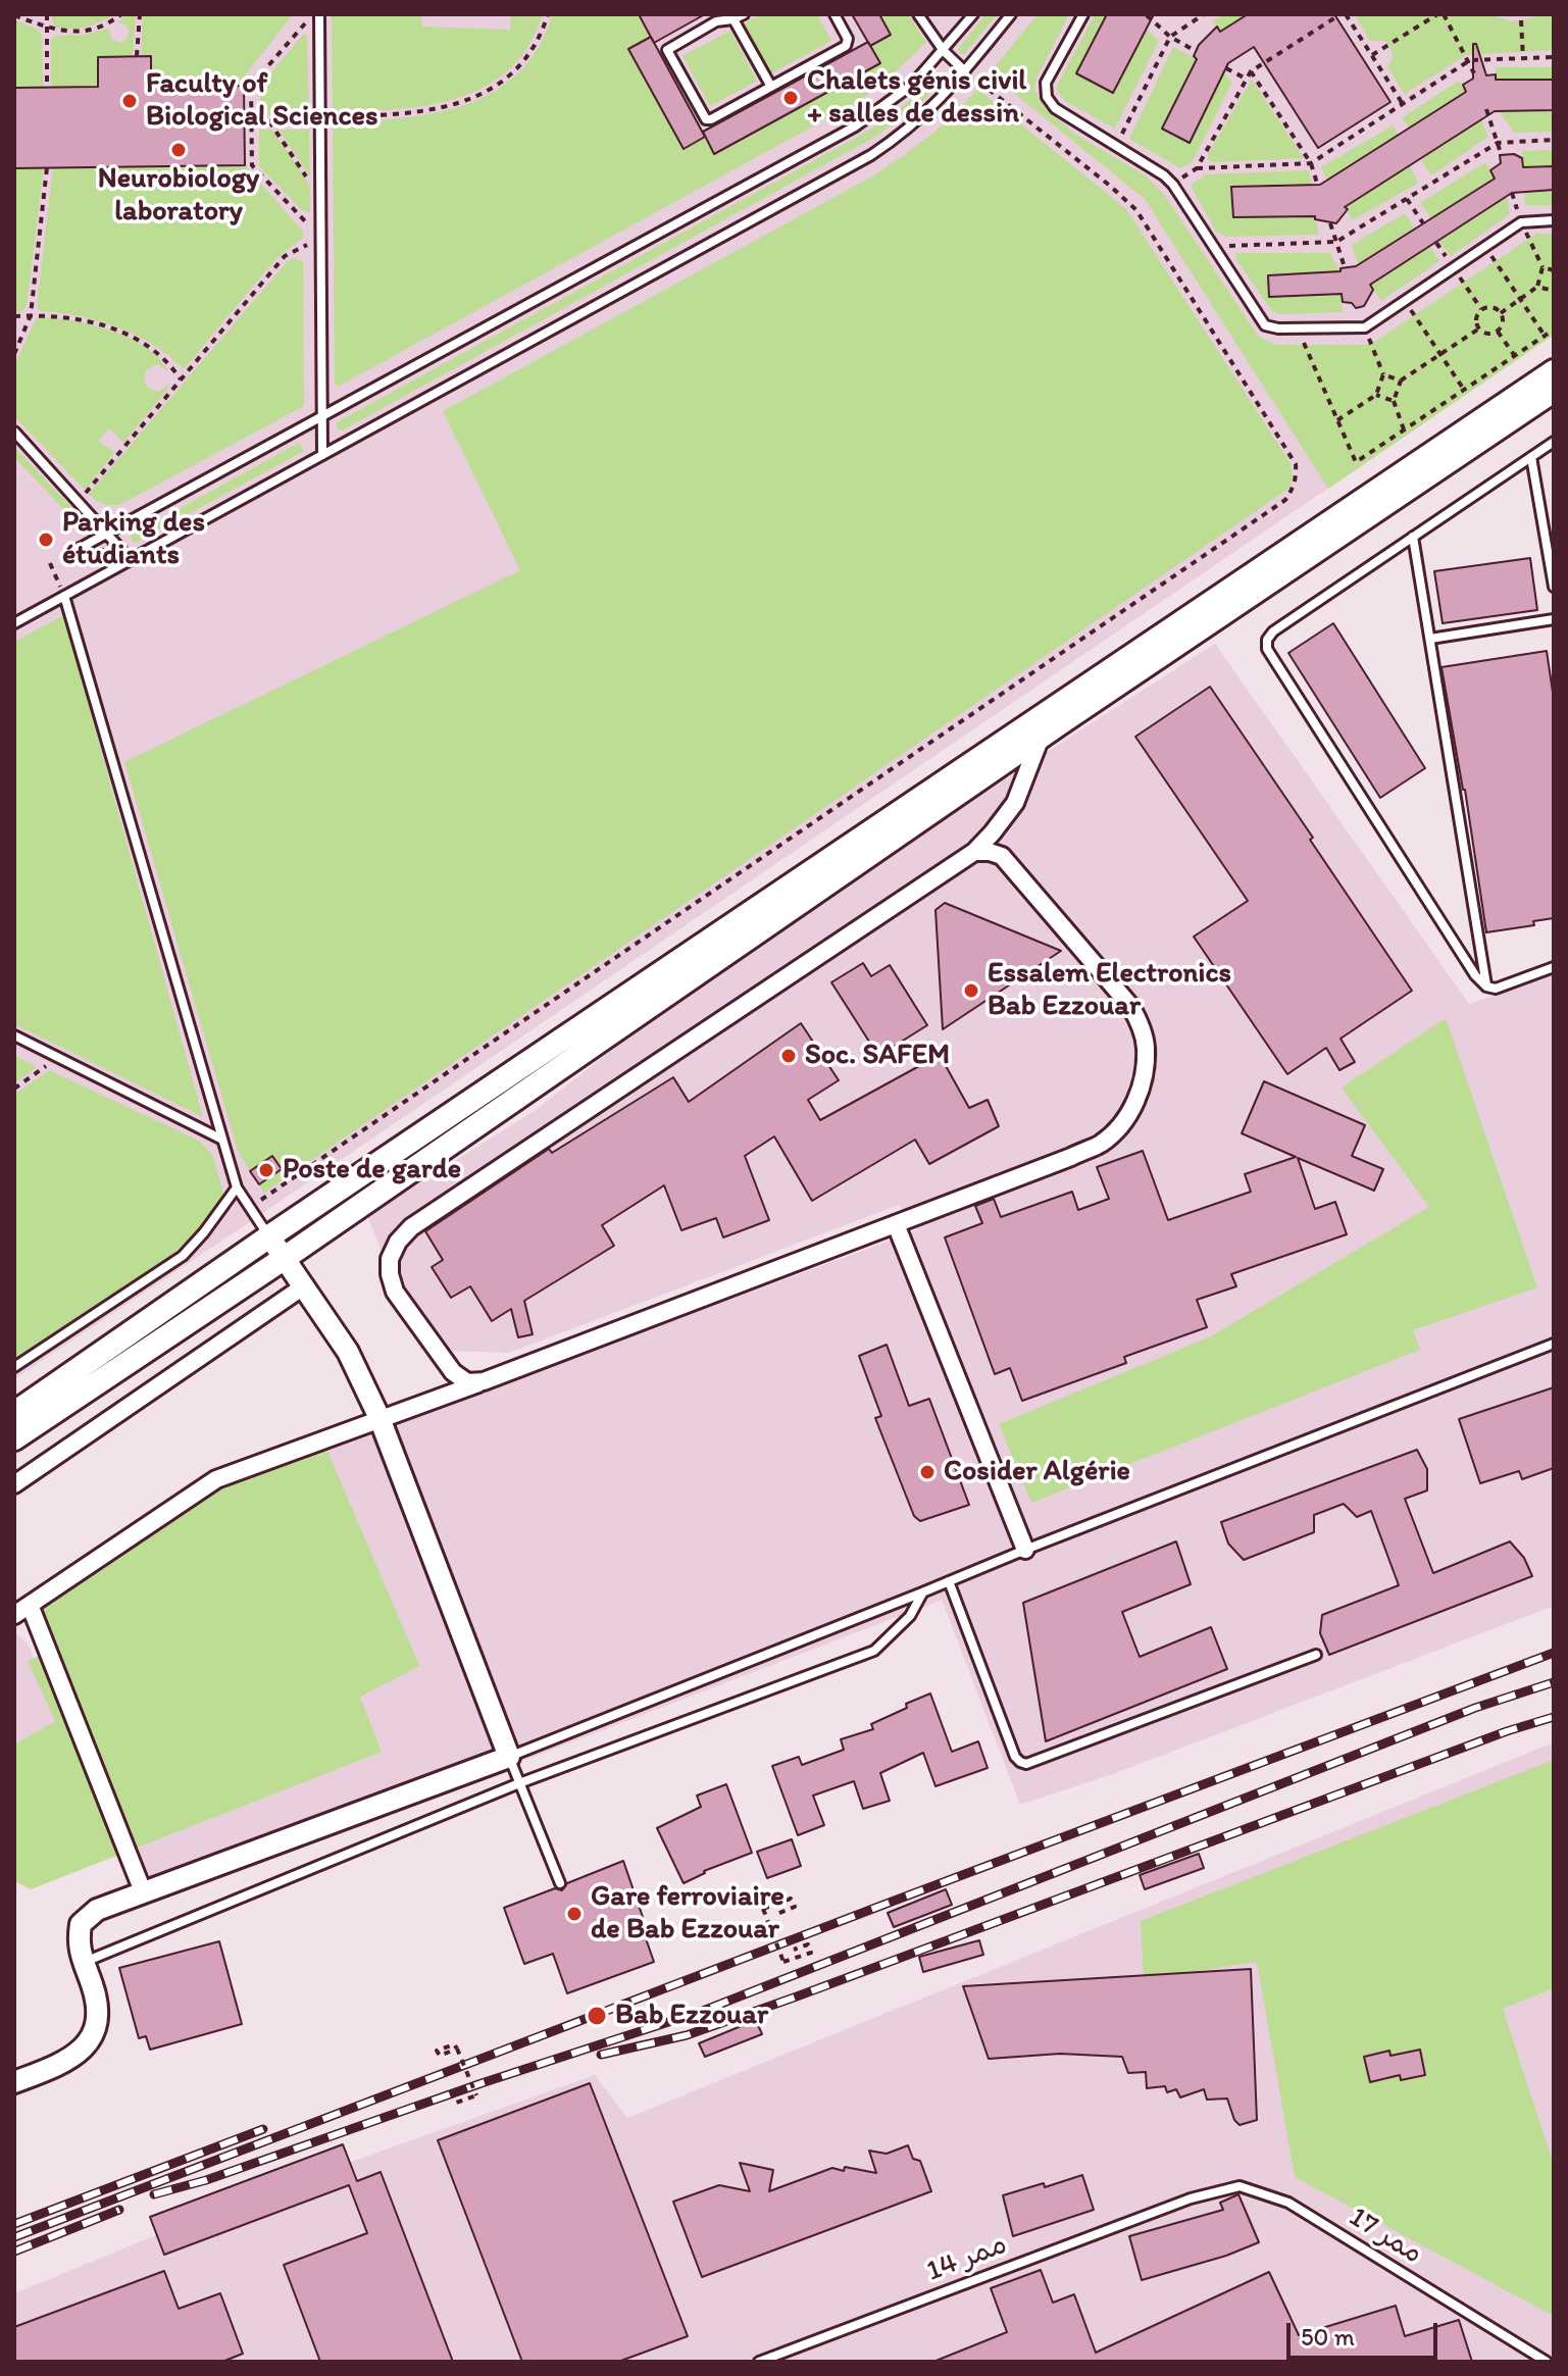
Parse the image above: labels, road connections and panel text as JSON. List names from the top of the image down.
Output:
{
  "streets": {
    "lane": ["ممر 17", "ممر 14"]
  },
  "crossings": [
    ["ممر 17", "ممر 14"]
  ],
  "places": [
    "Chalets génis civil + salles de dessin",
    "Faculty of Biological Sciences",
    "Neurobiology laboratory",
    "Parking des étudiants",
    "Essalem Electronics Bab Ezzouar",
    "Soc. SAFEM",
    "Poste de garde",
    "Cosider Algérie",
    "Gare ferroviaire de Bab Ezzouar",
    "Bab Ezzouar"
  ],
  "scale_bar": "50 m"
}
